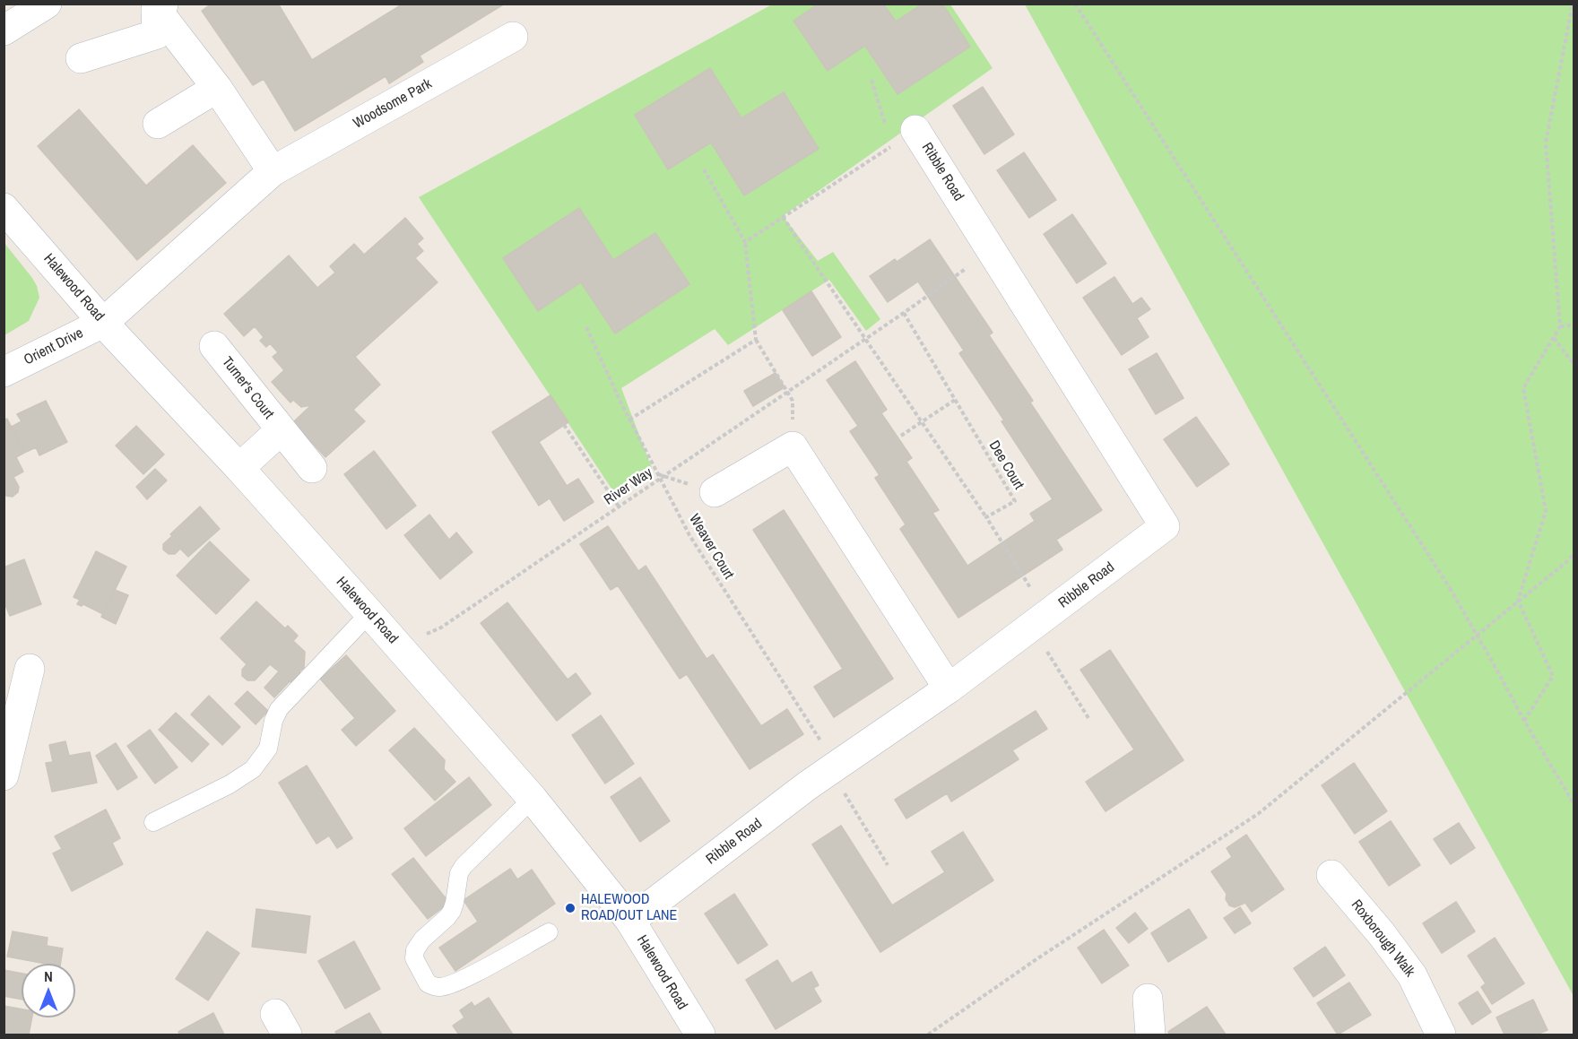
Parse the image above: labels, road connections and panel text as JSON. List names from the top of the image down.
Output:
{
  "streets": {
    "street": [
      "Woodsome Park",
      "Ribble Road",
      "Halewood Road",
      "Orient Drive",
      "Turner's Court",
      "Roxborough Walk"
    ],
    "path": ["Dee Court", "River Way", "Weaver Court"]
  },
  "crossings": [
    ["Woodsome Park", "Halewood Road"],
    ["Woodsome Park", "Orient Drive"],
    ["Ribble Road", "Halewood Road"],
    ["Ribble Road", "River Way"],
    ["Ribble Road", "Weaver Court"],
    ["Halewood Road", "Orient Drive"],
    ["Halewood Road", "Turner's Court"],
    ["Halewood Road", "River Way"],
    ["Dee Court", "River Way"],
    ["River Way", "Weaver Court"]
  ],
  "places": ["HALEWOOD ROAD/OUT LANE"],
  "north": "top"
}
